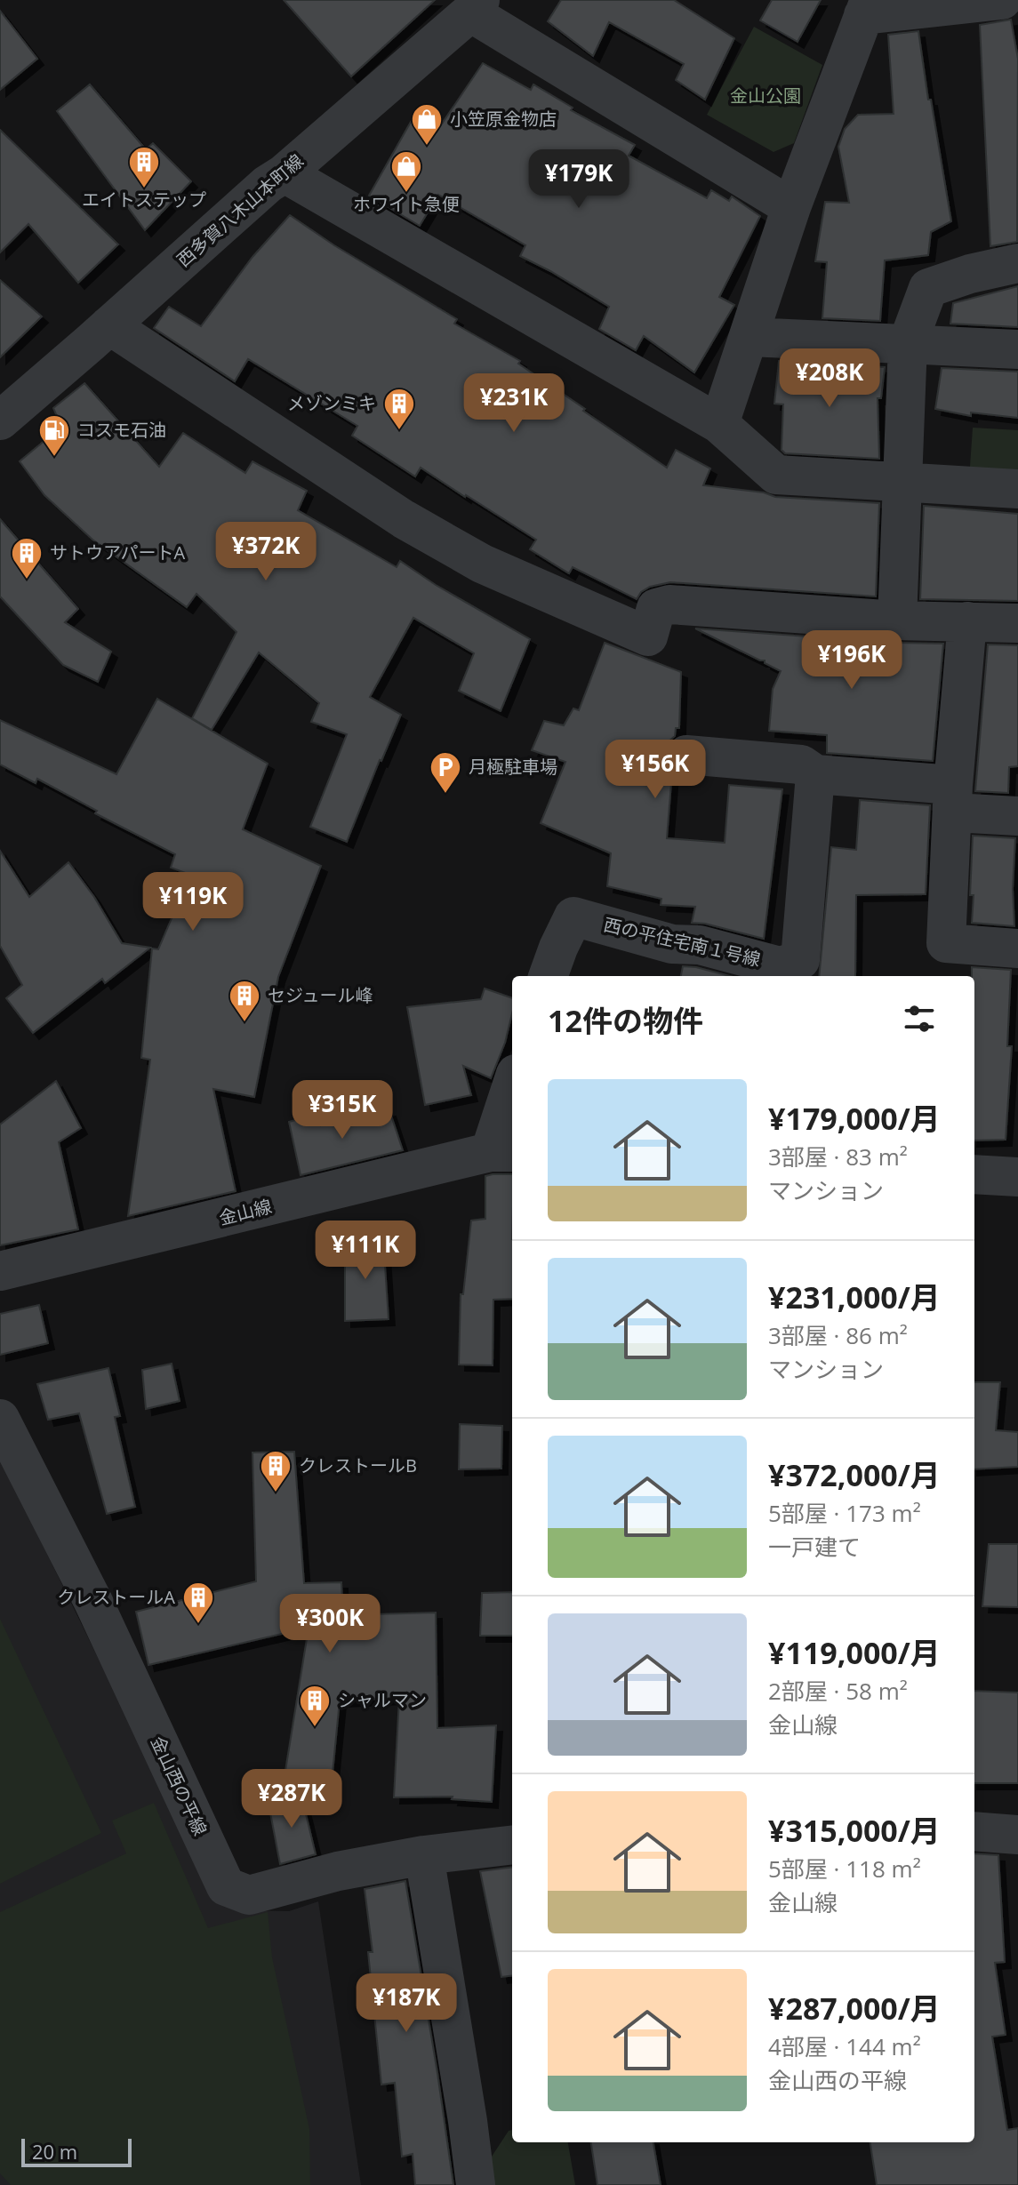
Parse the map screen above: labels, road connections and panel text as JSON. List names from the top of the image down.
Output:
{
  "streets": {
    "street": [
      "西多賀八木山本町線",
      "西の平住宅南１号線",
      "金山線",
      "金山西の平線"
    ]
  },
  "parks": ["金山公園"],
  "places": {
    "shop": ["小笠原金物店", "ホワイト急便"],
    "building": [
      "エイトステップ",
      "メゾンミキ",
      "サトウアパートA",
      "セジュール峰",
      "クレストールB",
      "クレストールA",
      "シャルマン"
    ],
    "fuel station": ["コスモ石油"],
    "parking": ["月極駐車場"]
  },
  "scale_bar": "20 m",
  "page": {
    "price": [
      "¥179K",
      "¥208K",
      "¥231K",
      "¥372K",
      "¥196K",
      "¥156K",
      "¥119K",
      "¥315K",
      "¥111K",
      "¥300K",
      "¥287K",
      "¥187K"
    ],
    "heading": "12件の物件",
    "list": [
      {
        "name": "¥179,000/月",
        "note": "3部屋 · 83 m² · マンション"
      },
      {
        "name": "¥231,000/月",
        "note": "3部屋 · 86 m² · マンション"
      },
      {
        "name": "¥372,000/月",
        "note": "5部屋 · 173 m² · 一戸建て"
      },
      {
        "name": "¥119,000/月",
        "note": "2部屋 · 58 m² · 金山線"
      },
      {
        "name": "¥315,000/月",
        "note": "5部屋 · 118 m² · 金山線"
      },
      {
        "name": "¥287,000/月",
        "note": "4部屋 · 144 m² · 金山西の平線"
      }
    ],
    "scale": "20 m"
  }
}
